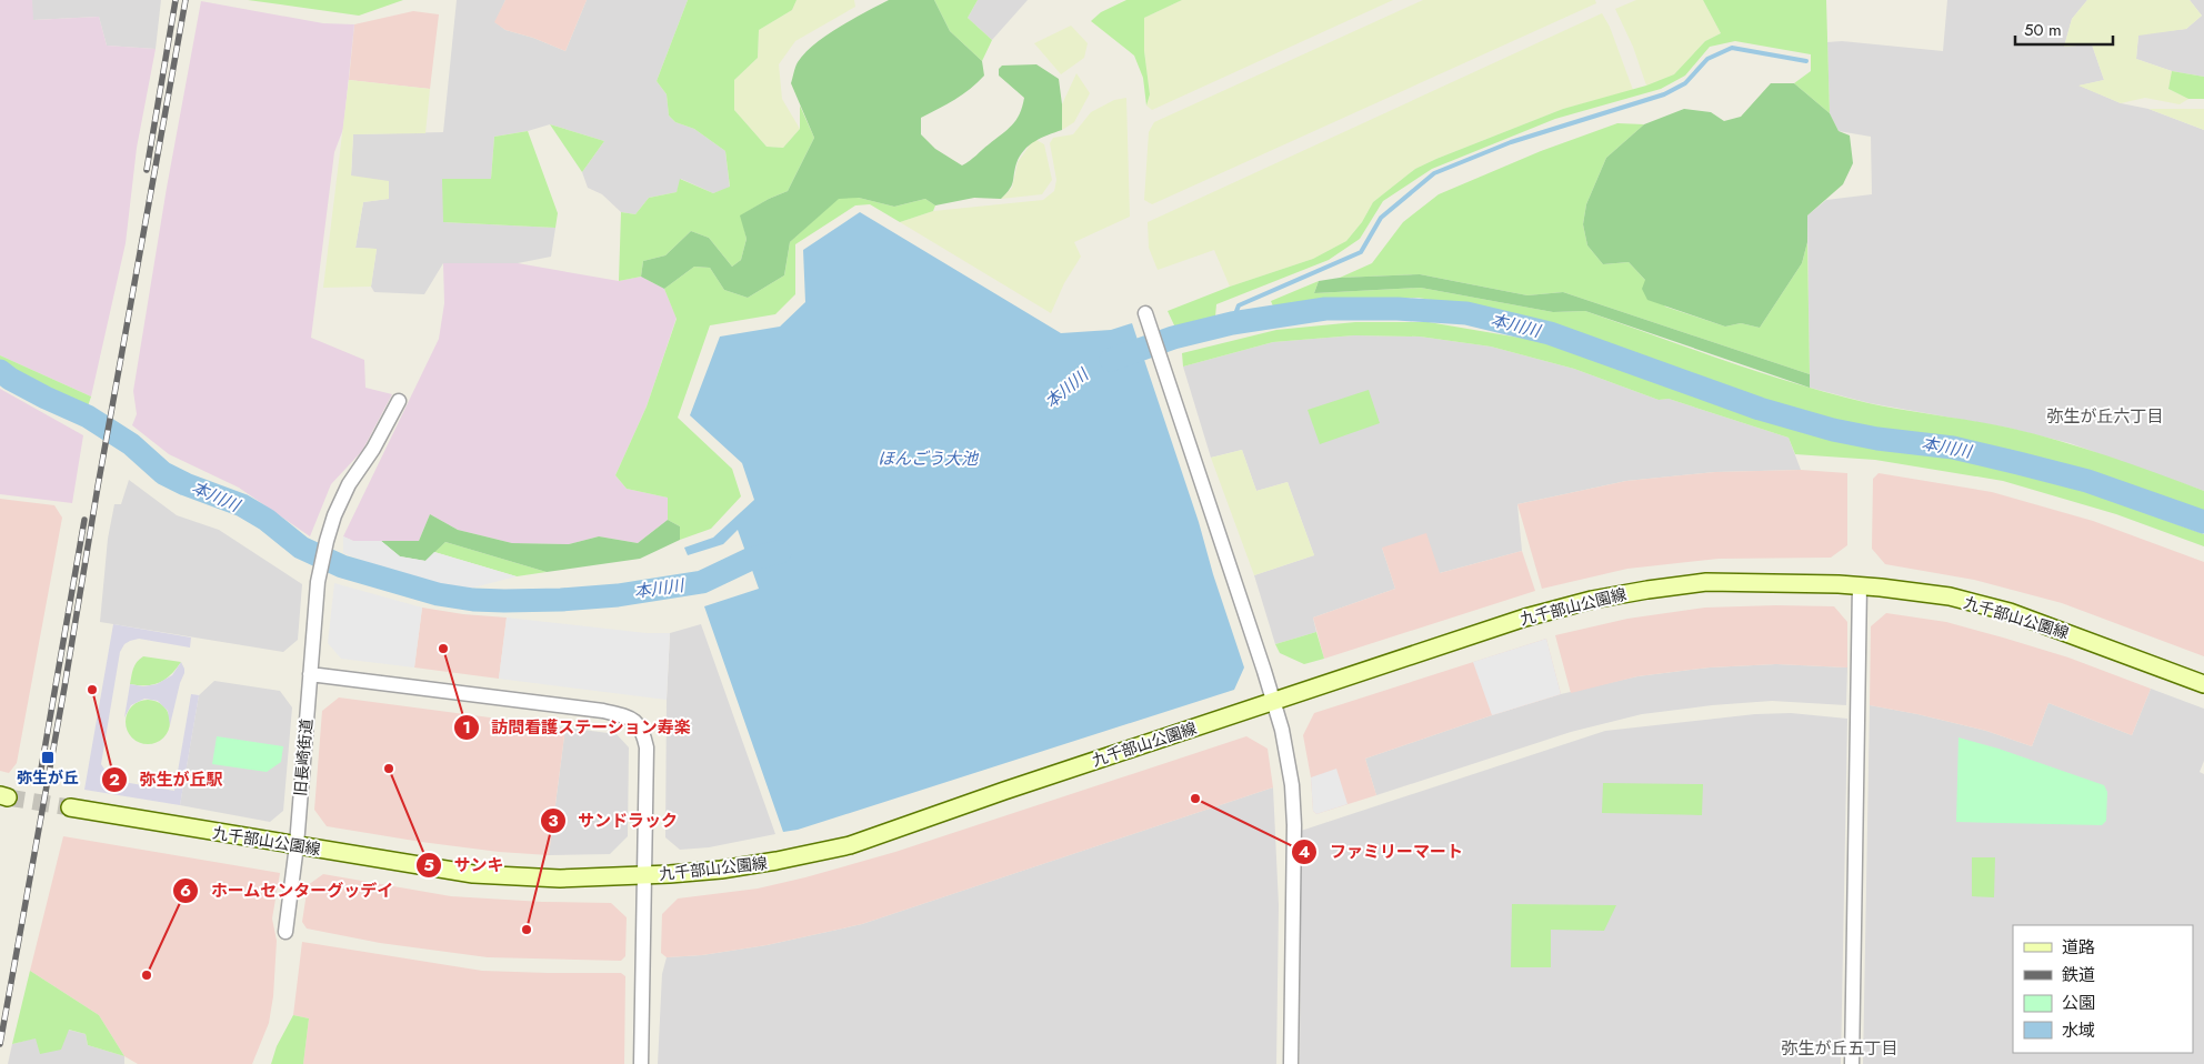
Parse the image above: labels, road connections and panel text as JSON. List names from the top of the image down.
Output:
{
  "streets": {
    "main road": ["九千部山公園線"],
    "street": ["旧長崎街道"]
  },
  "crossings": [
    ["九千部山公園線", "旧長崎街道"]
  ],
  "districts": ["弥生が丘六丁目", "弥生が丘五丁目"],
  "water": ["本川川", "ほんごう大池"],
  "places": {
    "other": [
      "訪問看護ステーション寿楽",
      "弥生が丘駅",
      "サンキ",
      "ファミリーマート",
      "サンドラック",
      "ホームセンターグッデイ"
    ],
    "transit": ["弥生が丘"]
  },
  "legend": [
    "道路",
    "鉄道",
    "公園",
    "水域"
  ],
  "scale_bar": "50 m"
}
